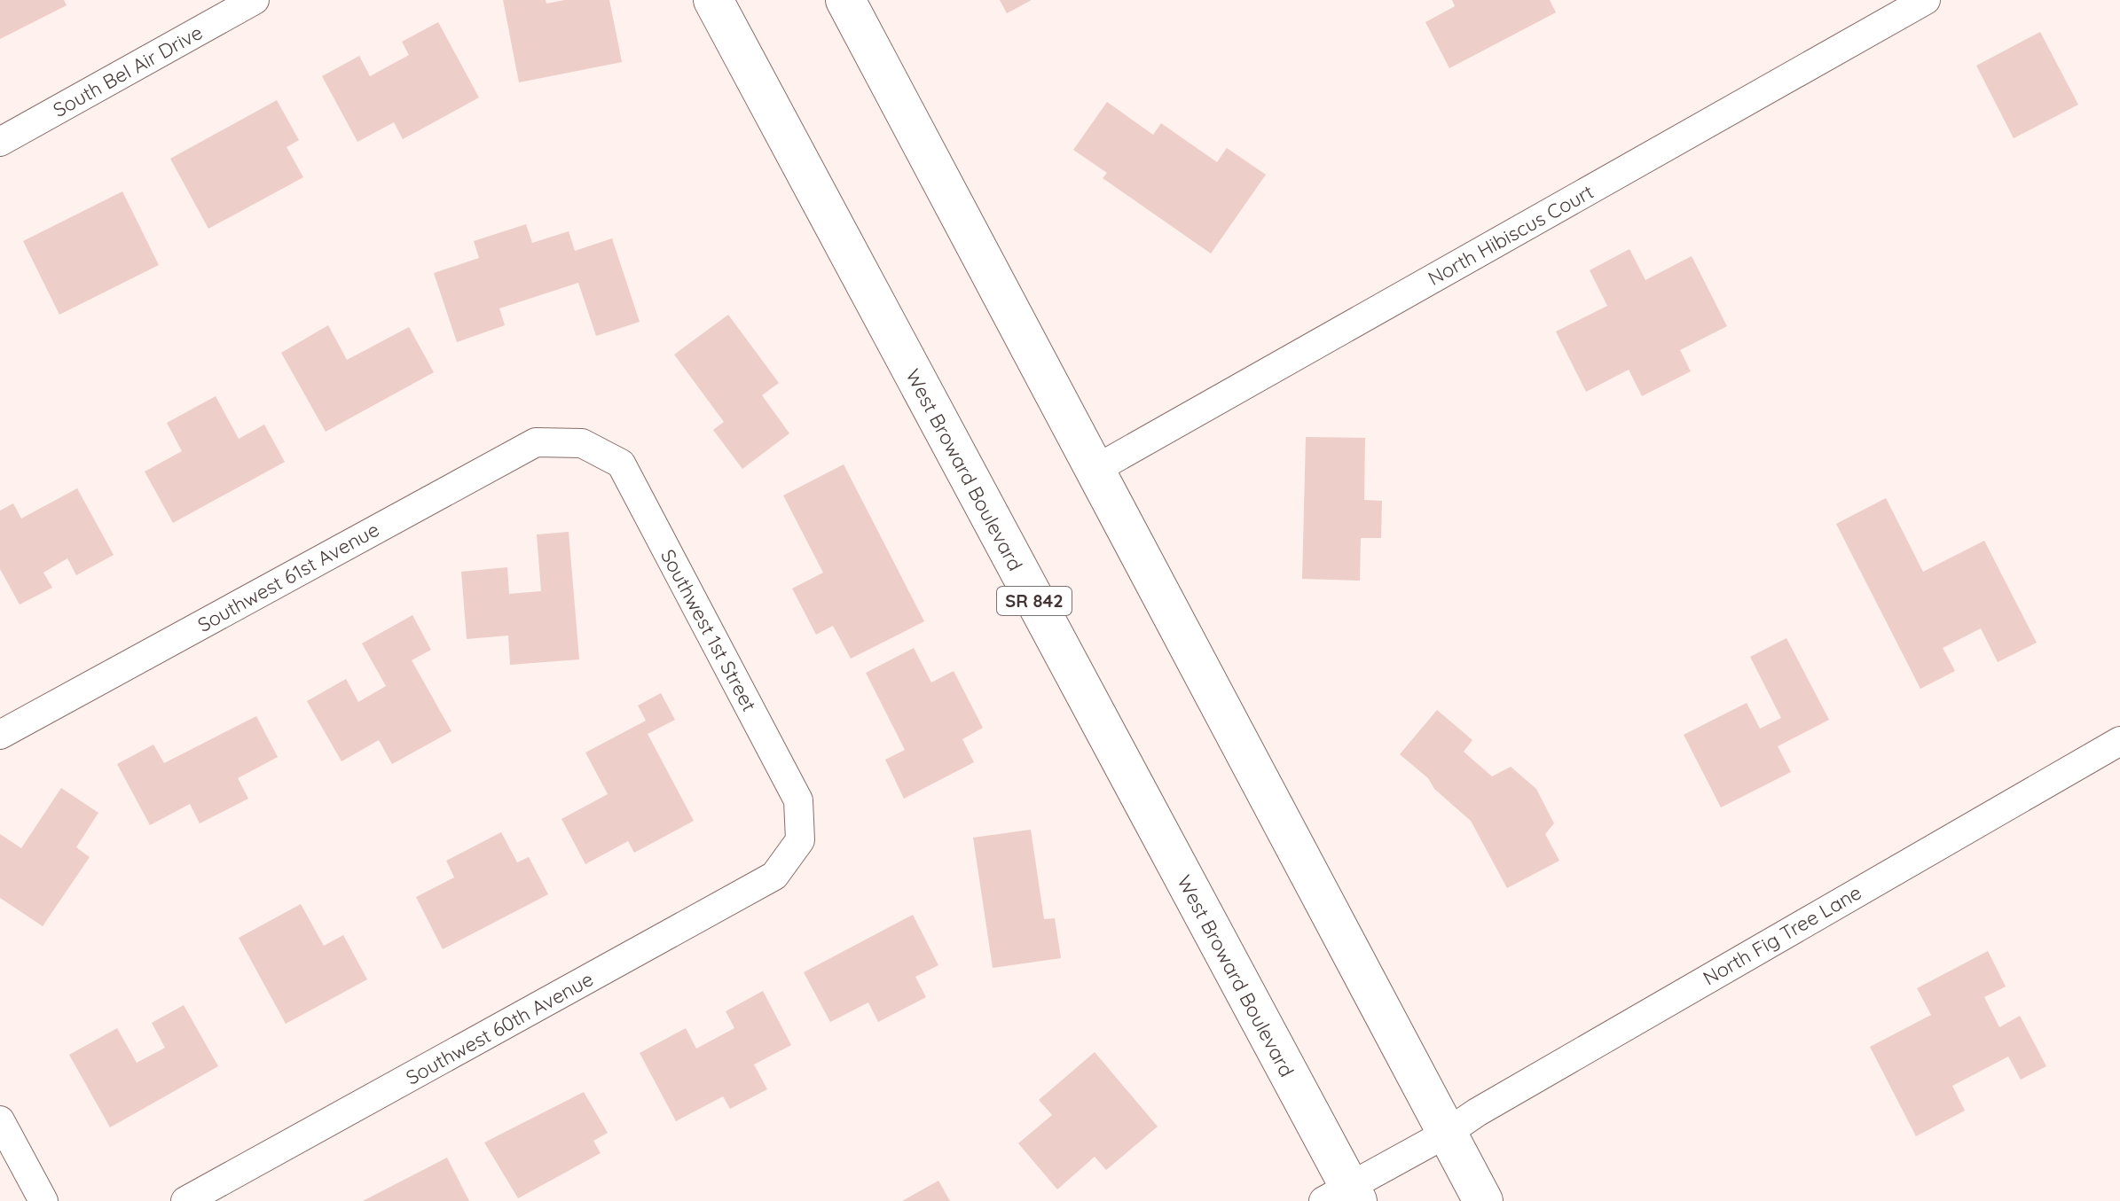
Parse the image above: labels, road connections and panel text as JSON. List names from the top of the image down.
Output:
{
  "streets": {
    "main road": ["West Broward Boulevard", "SR 842"],
    "street": [
      "South Bel Air Drive",
      "North Hibiscus Court",
      "Southwest 61st Avenue",
      "Southwest 1st Street",
      "North Fig Tree Lane",
      "Southwest 60th Avenue"
    ]
  },
  "crossings": [
    ["West Broward Boulevard", "North Fig Tree Lane"],
    ["Southwest 61st Avenue", "Southwest 1st Street"],
    ["Southwest 1st Street", "Southwest 60th Avenue"]
  ]
}
